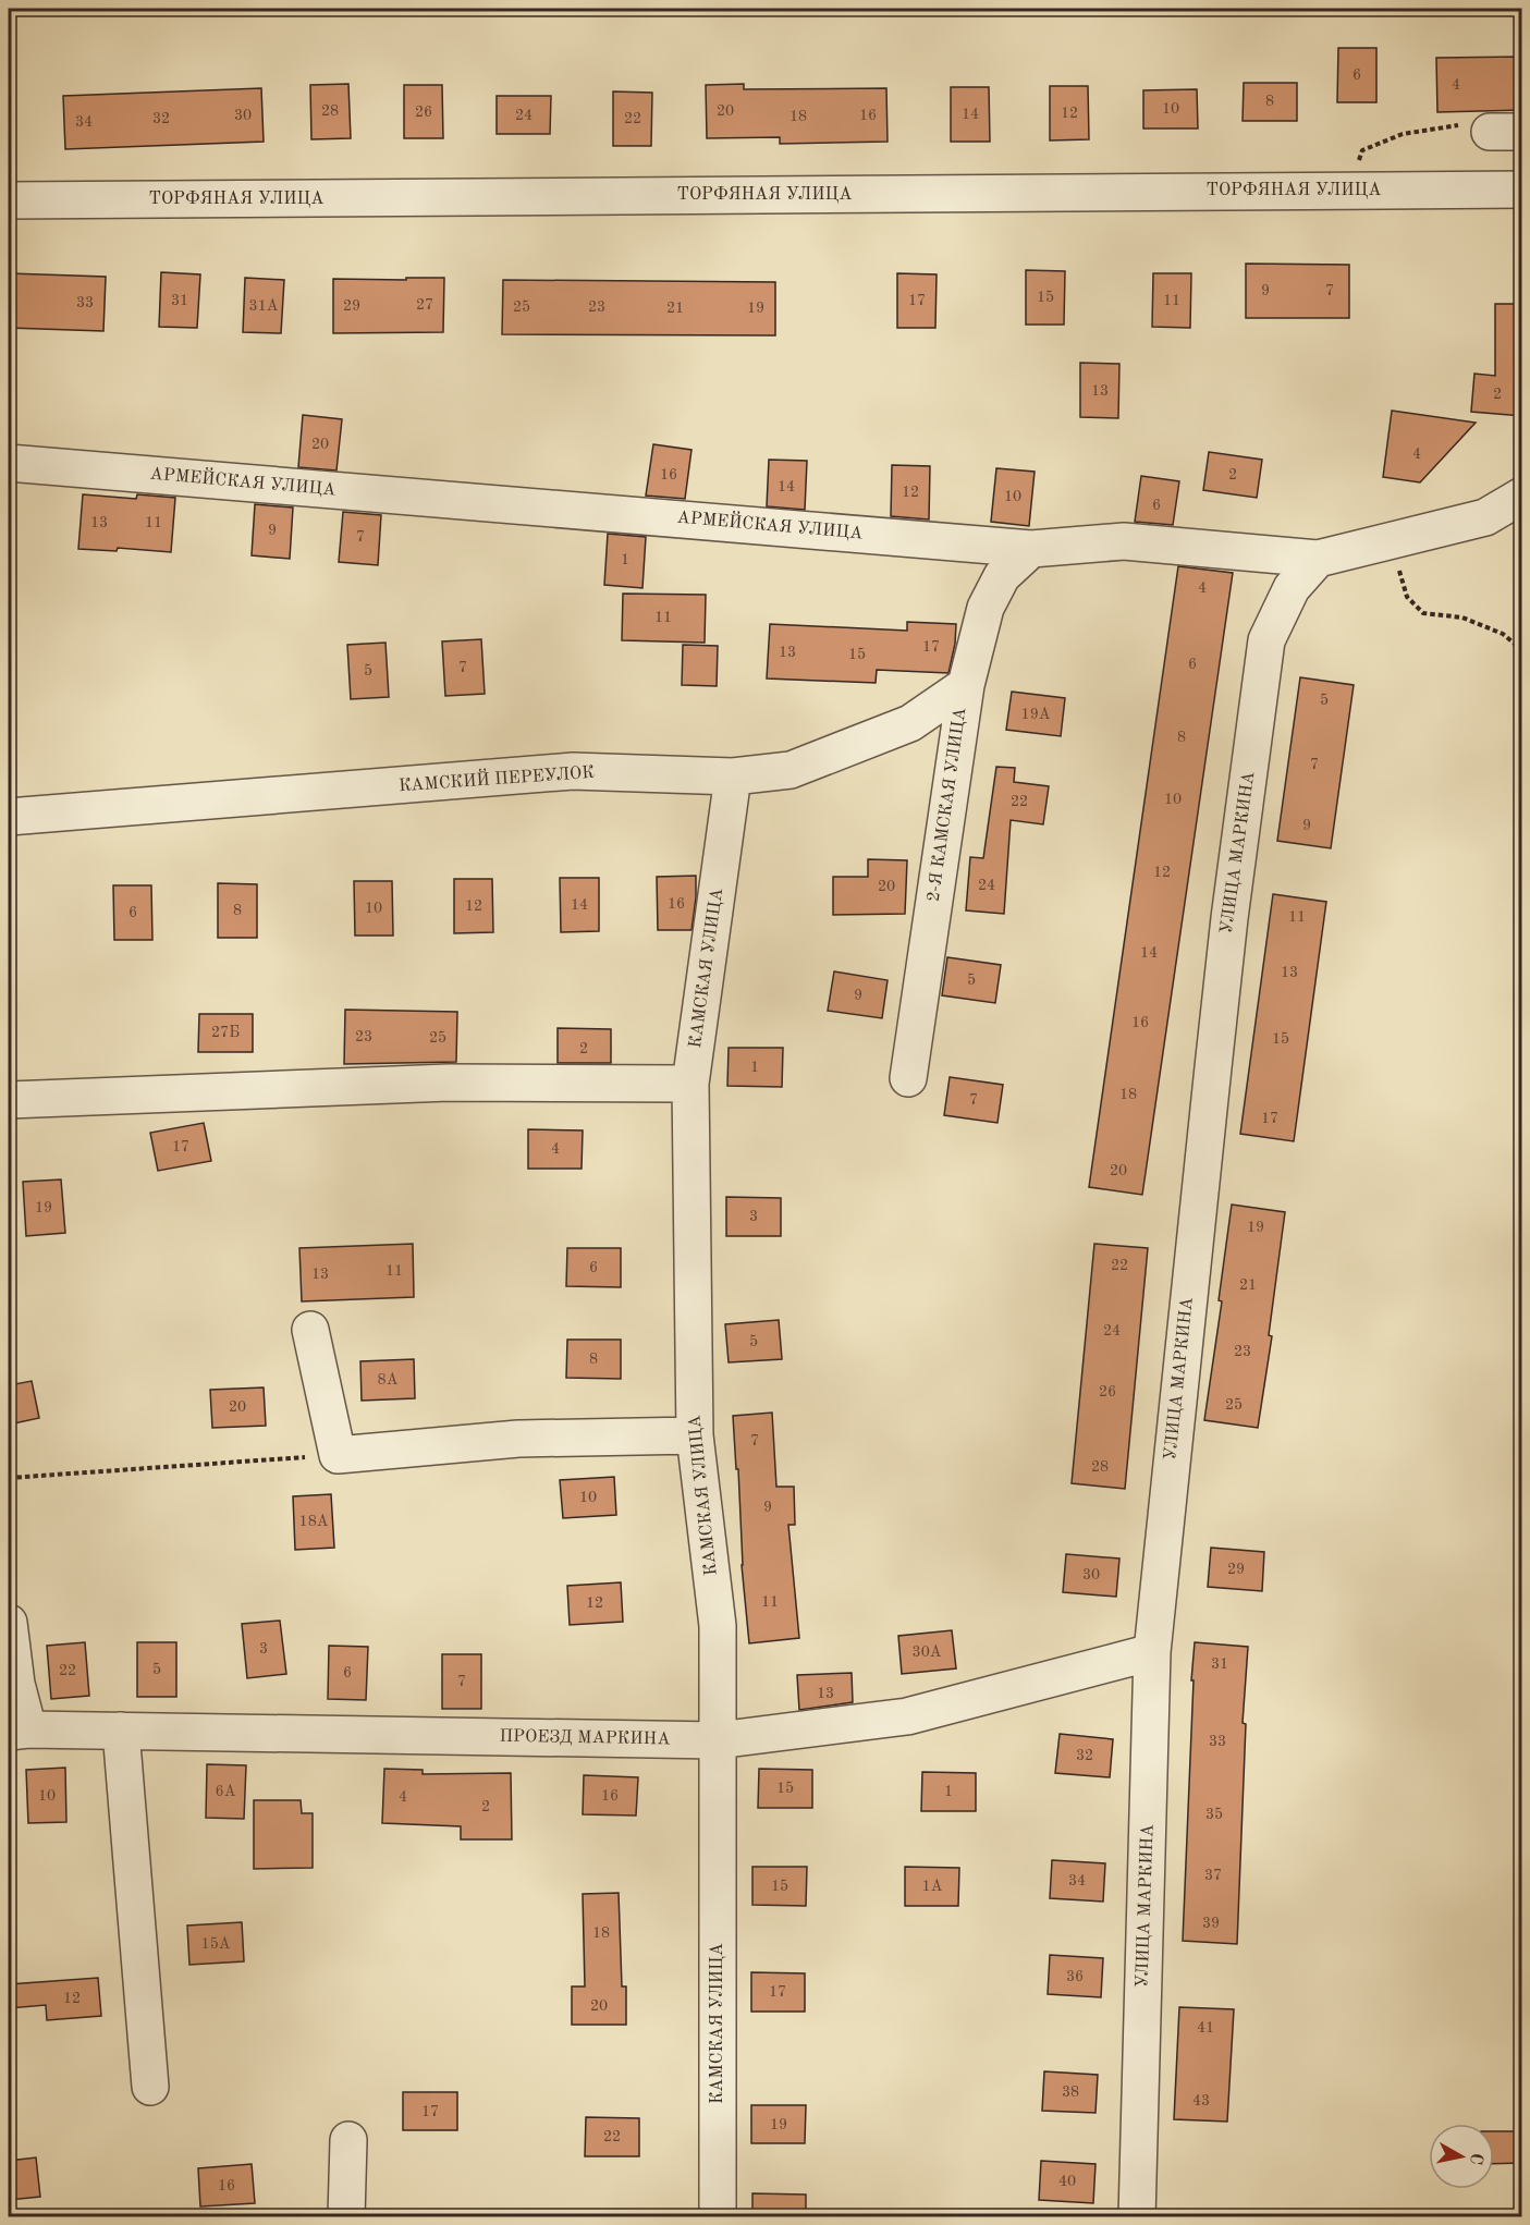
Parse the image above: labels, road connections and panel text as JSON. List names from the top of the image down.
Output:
{
  "streets": {
    "street": [
      "ТОРФЯНАЯ УЛИЦА",
      "АРМЕЙСКАЯ УЛИЦА",
      "КАМСКИЙ ПЕРЕУЛОК",
      "2-Я КАМСКАЯ УЛИЦА",
      "УЛИЦА МАРКИНА",
      "КАМСКАЯ УЛИЦА",
      "ПРОЕЗД МАРКИНА"
    ]
  },
  "crossings": [
    ["АРМЕЙСКАЯ УЛИЦА", "2-Я КАМСКАЯ УЛИЦА"],
    ["АРМЕЙСКАЯ УЛИЦА", "УЛИЦА МАРКИНА"],
    ["КАМСКИЙ ПЕРЕУЛОК", "2-Я КАМСКАЯ УЛИЦА"],
    ["КАМСКИЙ ПЕРЕУЛОК", "КАМСКАЯ УЛИЦА"],
    ["УЛИЦА МАРКИНА", "ПРОЕЗД МАРКИНА"],
    ["КАМСКАЯ УЛИЦА", "ПРОЕЗД МАРКИНА"]
  ],
  "house_numbers": [
    "6",
    "4",
    "8",
    "10",
    "28",
    "20",
    "26",
    "12",
    "14",
    "30",
    "24",
    "16",
    "18",
    "32",
    "22",
    "34",
    "9",
    "7",
    "15",
    "31",
    "17",
    "11",
    "33",
    "27",
    "31А",
    "29",
    "25",
    "23",
    "21",
    "19",
    "13",
    "2",
    "20",
    "4",
    "16",
    "2",
    "14",
    "12",
    "10",
    "6",
    "13",
    "11",
    "9",
    "7",
    "1",
    "4",
    "11",
    "17",
    "13",
    "15",
    "6",
    "7",
    "5",
    "5",
    "19А",
    "8",
    "7",
    "10",
    "22",
    "9",
    "12",
    "24",
    "20",
    "16",
    "14",
    "12",
    "10",
    "8",
    "6",
    "11",
    "14",
    "13",
    "5",
    "9",
    "16",
    "27Б",
    "23",
    "25",
    "15",
    "2",
    "1",
    "18",
    "7",
    "17",
    "17",
    "4",
    "20",
    "19",
    "3",
    "19",
    "22",
    "6",
    "11",
    "13",
    "21",
    "24",
    "5",
    "23",
    "8",
    "8А",
    "26",
    "25",
    "20",
    "7",
    "28",
    "10",
    "9",
    "18А",
    "29",
    "30",
    "11",
    "12",
    "3",
    "30А",
    "31",
    "5",
    "22",
    "6",
    "7",
    "13",
    "33",
    "32",
    "15",
    "6А",
    "1",
    "10",
    "16",
    "4",
    "2",
    "35",
    "37",
    "34",
    "15",
    "1А",
    "39",
    "18",
    "15А",
    "36",
    "17",
    "12",
    "20",
    "41",
    "38",
    "43",
    "17",
    "19",
    "22",
    "40",
    "16"
  ],
  "north": "right"
}
